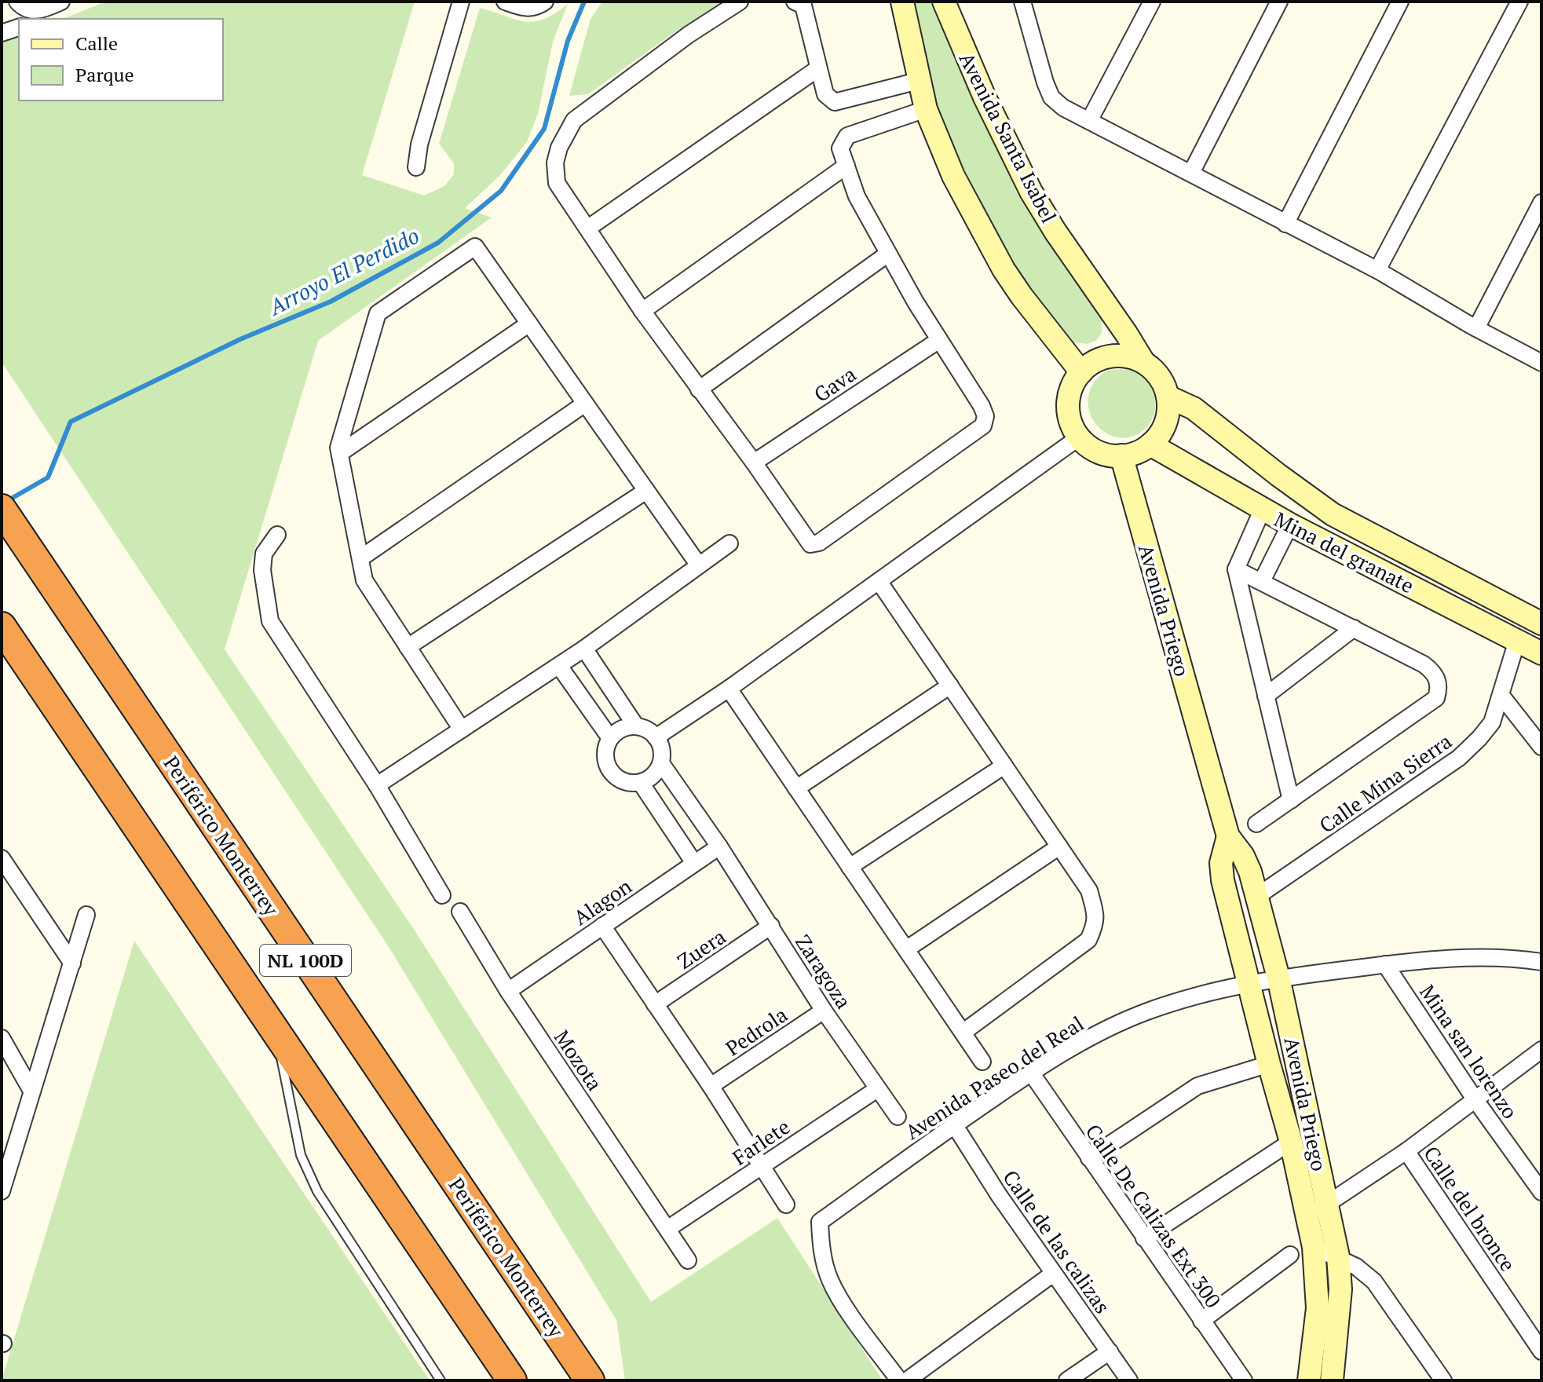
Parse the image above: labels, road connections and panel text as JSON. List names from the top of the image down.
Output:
{
  "streets": {
    "highway": ["Periférico Monterrey", "NL 100D"],
    "street": [
      "Avenida Santa Isabel",
      "Gava",
      "Mina del granate",
      "Avenida Priego",
      "Calle Mina Sierra",
      "Alagon",
      "Zuera",
      "Zaragoza",
      "Pedrola",
      "Mina san lorenzo",
      "Mozota",
      "Avenida Paseo del Real",
      "Farlete",
      "Calle del bronce",
      "Calle De Calizas Ext 300",
      "Calle de las calizas"
    ]
  },
  "crossings": [
    ["Avenida Santa Isabel", "Mina del granate"],
    ["Avenida Santa Isabel", "Avenida Priego"],
    ["Mina del granate", "Avenida Priego"],
    ["Mina del granate", "Calle Mina Sierra"],
    ["Avenida Priego", "Calle Mina Sierra"],
    ["Avenida Priego", "Avenida Paseo del Real"],
    ["Alagon", "Zaragoza"],
    ["Alagon", "Mozota"],
    ["Zuera", "Zaragoza"],
    ["Zaragoza", "Pedrola"],
    ["Zaragoza", "Farlete"],
    ["Mina san lorenzo", "Avenida Paseo del Real"],
    ["Mozota", "Farlete"],
    ["Avenida Paseo del Real", "Calle De Calizas Ext 300"],
    ["Avenida Paseo del Real", "Calle de las calizas"]
  ],
  "water": ["Arroyo El Perdido"],
  "legend": ["Calle", "Parque"]
}
